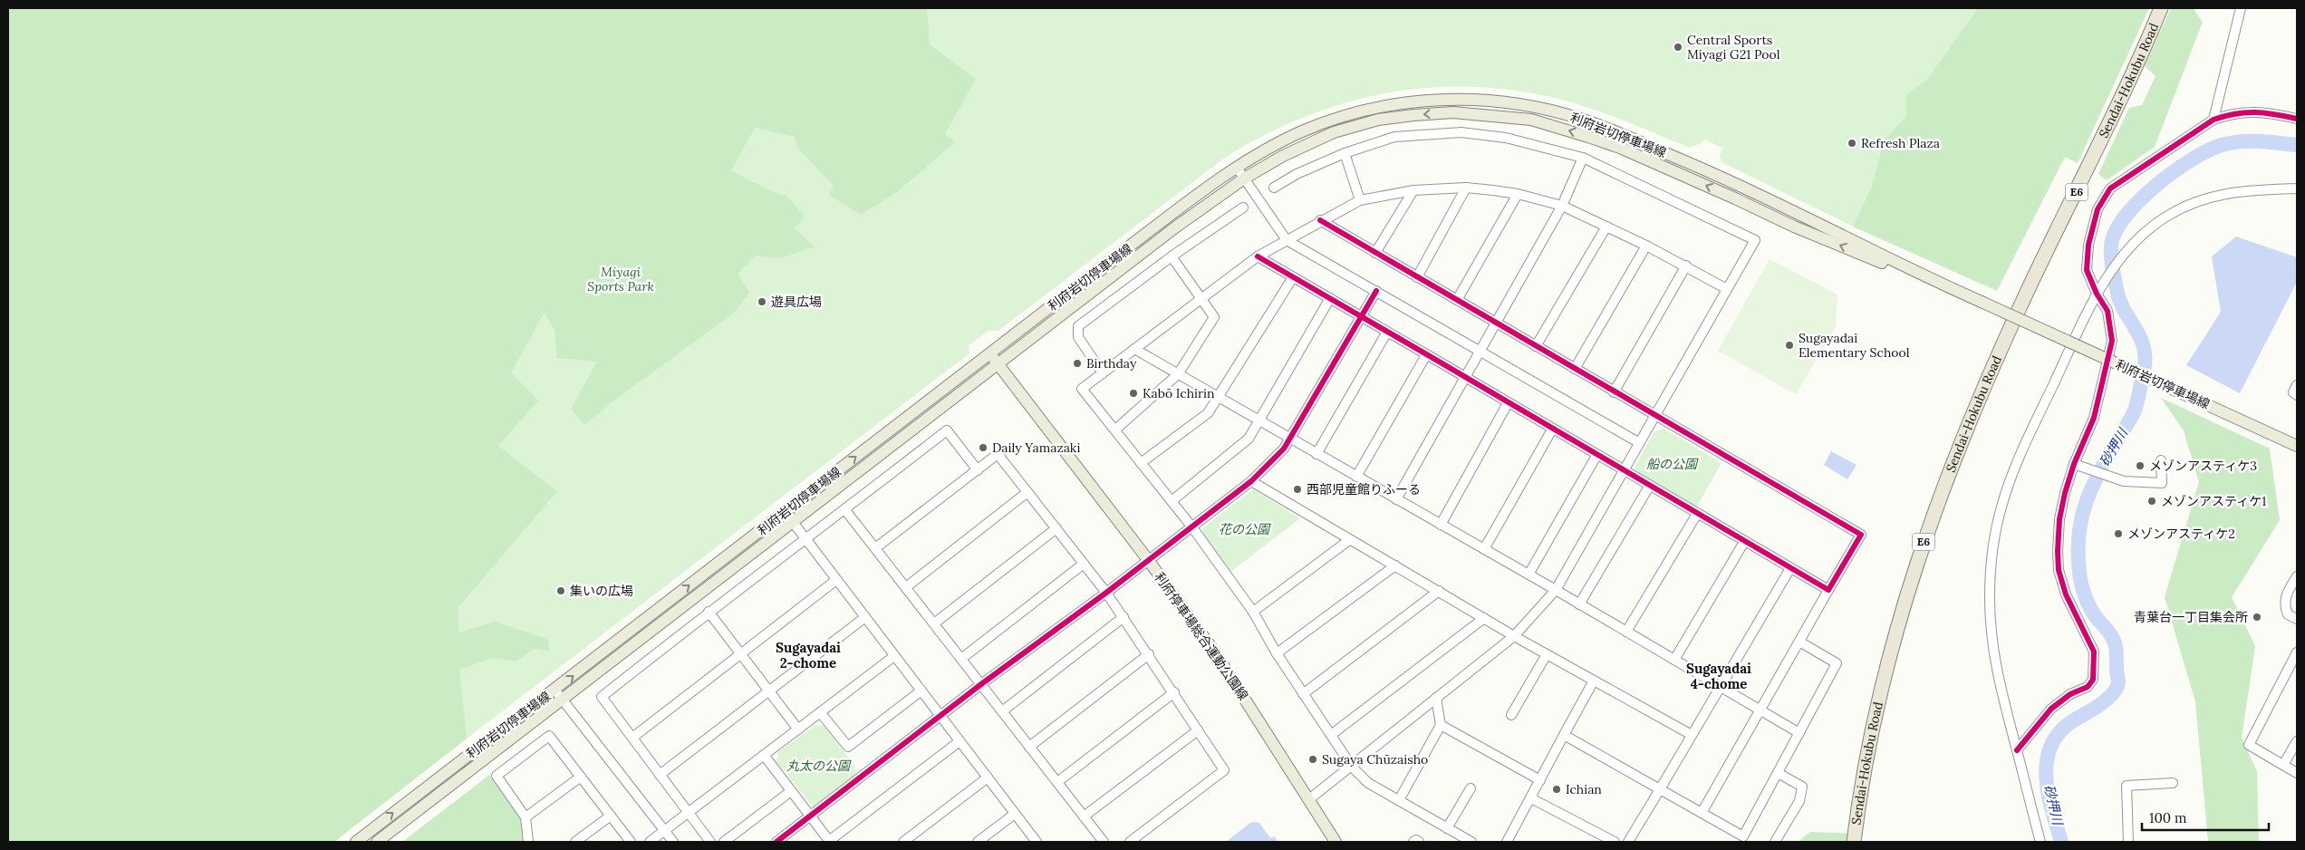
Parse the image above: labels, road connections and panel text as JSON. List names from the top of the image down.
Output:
{
  "streets": {
    "highway": ["Sendai-Hokubu Road", "E6"],
    "main road": ["利府岩切停車場線", "利府停車場総合運動公園線"]
  },
  "crossings": [
    ["利府岩切停車場線", "利府停車場総合運動公園線"]
  ],
  "districts": ["Sugayadai 2-chome", "Sugayadai 4-chome"],
  "water": ["砂押川"],
  "parks": [
    "Miyagi Sports Park",
    "船の公園",
    "花の公園",
    "丸太の公園"
  ],
  "places": [
    "Central Sports Miyagi G21 Pool",
    "Refresh Plaza",
    "遊具広場",
    "Sugayadai Elementary School",
    "Birthday",
    "Kabō Ichirin",
    "Daily Yamazaki",
    "メゾンアスティケ3",
    "西部児童館りふーる",
    "メゾンアスティケ1",
    "メゾンアスティケ2",
    "集いの広場",
    "青葉台一丁目集会所",
    "Sugaya Chūzaisho",
    "Ichian"
  ],
  "scale_bar": "100 m"
}
